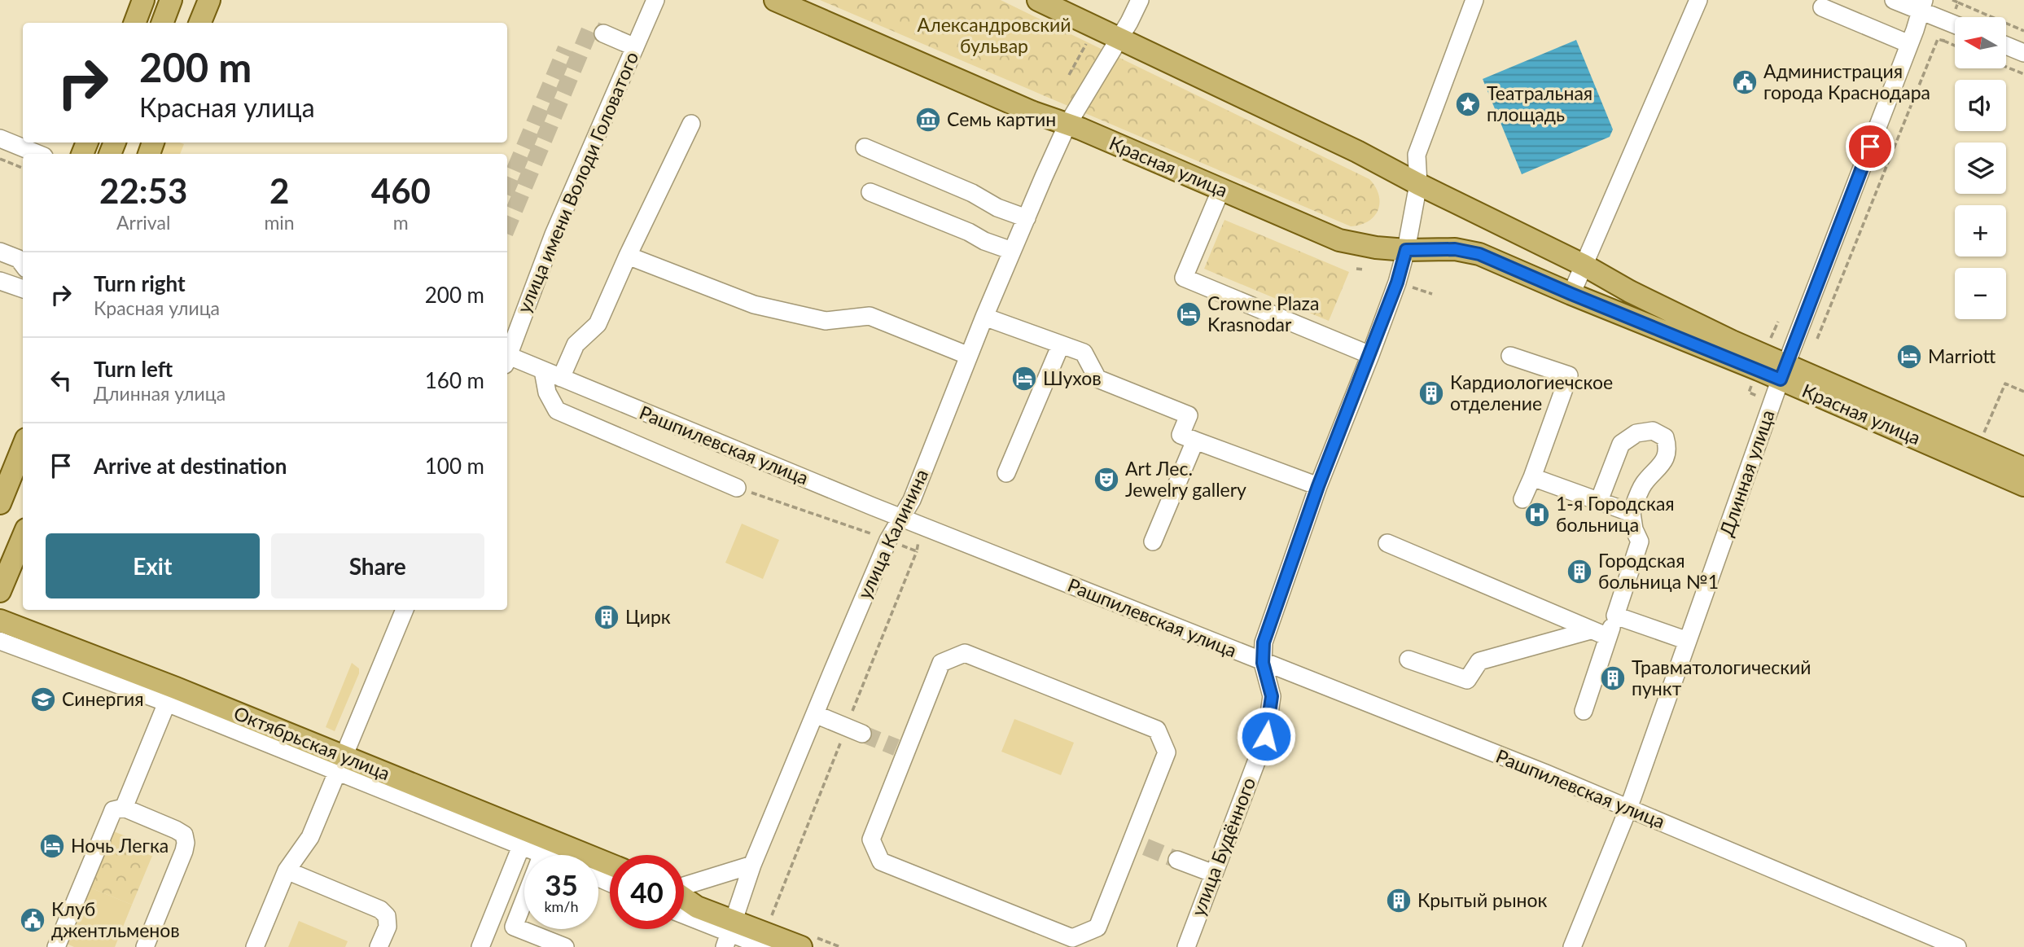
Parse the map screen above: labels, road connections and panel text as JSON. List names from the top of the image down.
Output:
{
  "streets": {
    "main road": ["Красная улица", "Октябрьская улица"],
    "street": [
      "улица имени Володи Головатого",
      "Рашпилевская улица",
      "Длинная улица",
      "улица Калинина",
      "улица Будённого"
    ]
  },
  "crossings": [
    ["Красная улица", "Длинная улица"],
    ["Красная улица", "улица Калинина"],
    ["Красная улица", "улица Будённого"],
    ["Рашпилевская улица", "Длинная улица"],
    ["Рашпилевская улица", "улица Калинина"],
    ["Рашпилевская улица", "улица Будённого"]
  ],
  "parks": ["Александровский бульвар"],
  "places": {
    "public building": ["Администрация города Краснодара", "Клуб джентльменов"],
    "place": ["Театральная площадь"],
    "museum": ["Семь картин"],
    "hotel": [
      "Crowne Plaza Krasnodar",
      "Marriott",
      "Шухов",
      "Ночь Легка"
    ],
    "building": [
      "Кардиологиечское отделение",
      "Городская больница №1",
      "Цирк",
      "Травматологический пункт",
      "Крытый рынок"
    ],
    "theatre": ["Art Лес. Jewelry gallery"],
    "hospital": ["1-я Городская больница"],
    "school or university": ["Синергия"]
  },
  "north": "left",
  "page": {
    "map_buttons": ["+", "−"],
    "turn": ["200 m", "Красная улица"],
    "eta": [
      "22:53",
      "Arrival",
      "2",
      "min",
      "460",
      "m"
    ],
    "list": [
      {
        "name": "Turn right",
        "note": "Красная улица",
        "value": "200 m"
      },
      {
        "name": "Turn left",
        "note": "Длинная улица",
        "value": "160 m"
      },
      {
        "name": "Arrive at destination",
        "value": "100 m"
      }
    ],
    "buttons": ["Exit", "Share"],
    "speed": "35 km/h",
    "limit": "40"
  }
}
